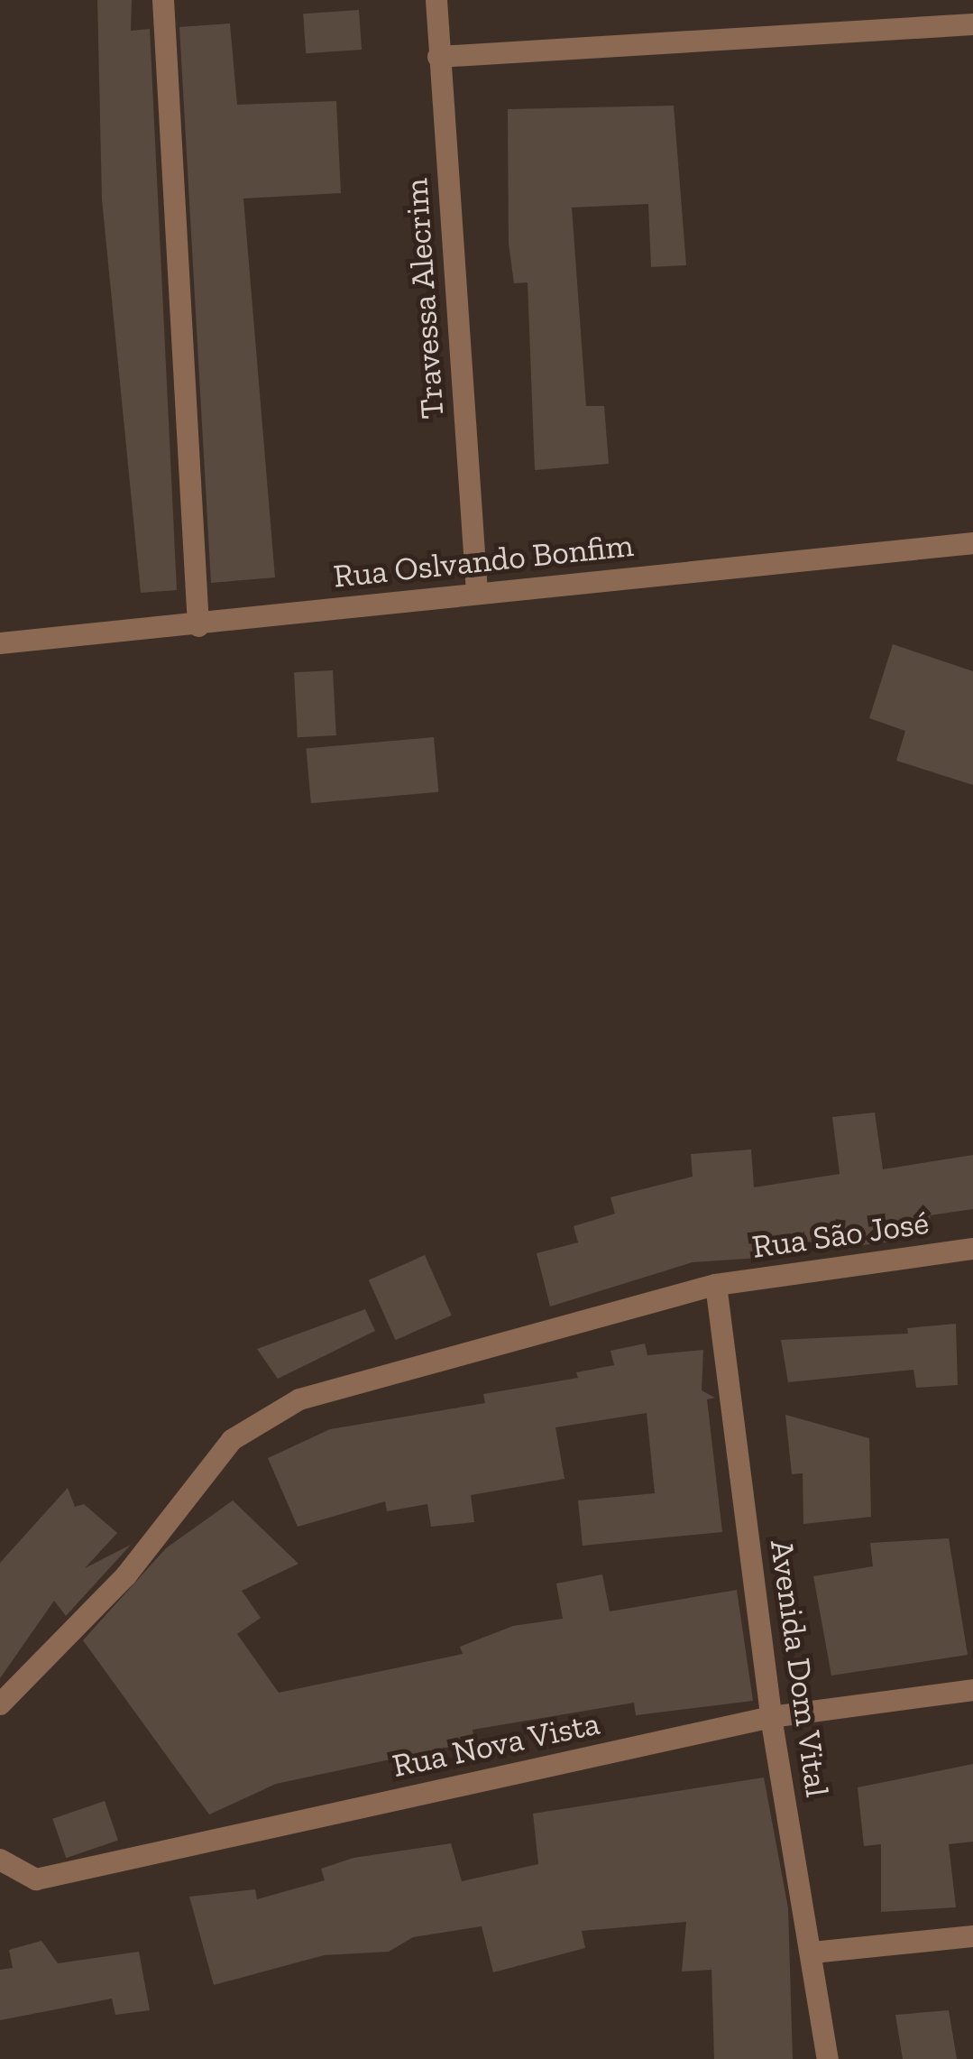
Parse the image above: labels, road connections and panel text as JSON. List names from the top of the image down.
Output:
{
  "streets": {
    "street": [
      "Travessa Alecrim",
      "Rua Oslvando Bonfim",
      "Rua São José",
      "Avenida Dom Vital",
      "Rua Nova Vista"
    ]
  },
  "crossings": [
    ["Travessa Alecrim", "Rua Oslvando Bonfim"],
    ["Rua São José", "Avenida Dom Vital"],
    ["Avenida Dom Vital", "Rua Nova Vista"]
  ]
}
